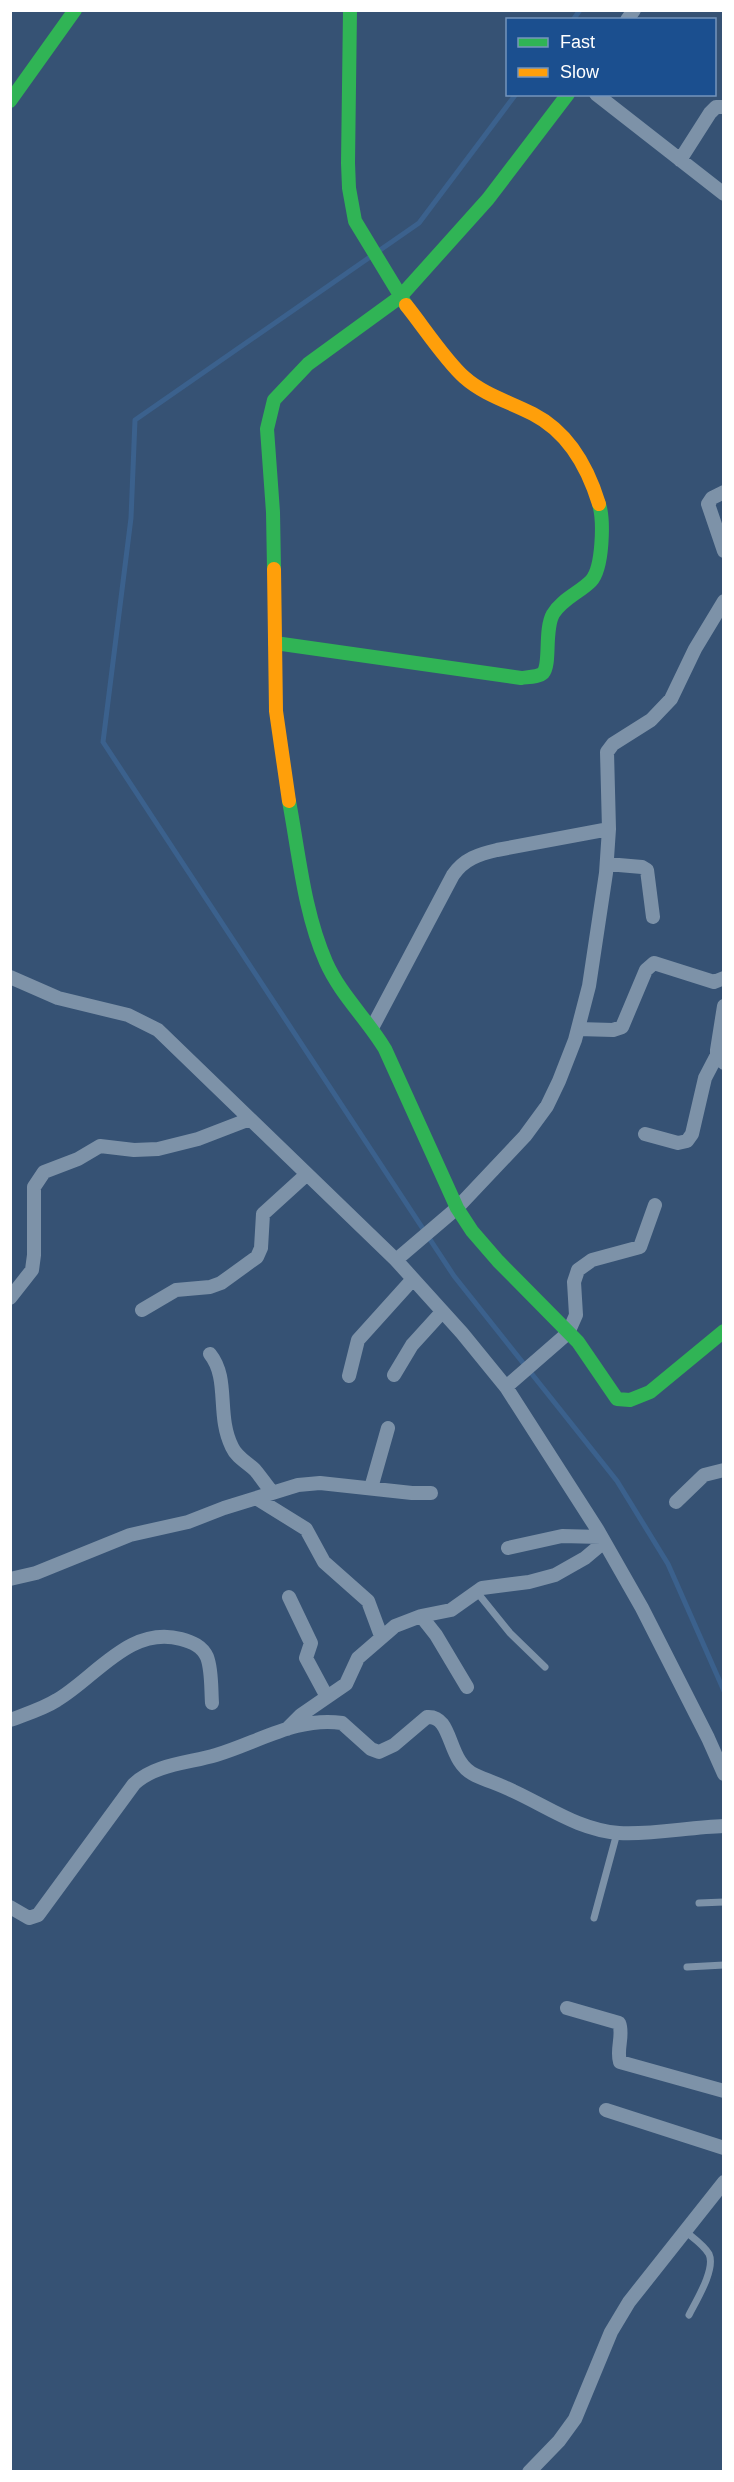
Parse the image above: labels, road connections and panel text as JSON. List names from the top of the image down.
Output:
{
  "legend": ["Fast", "Slow"]
}
